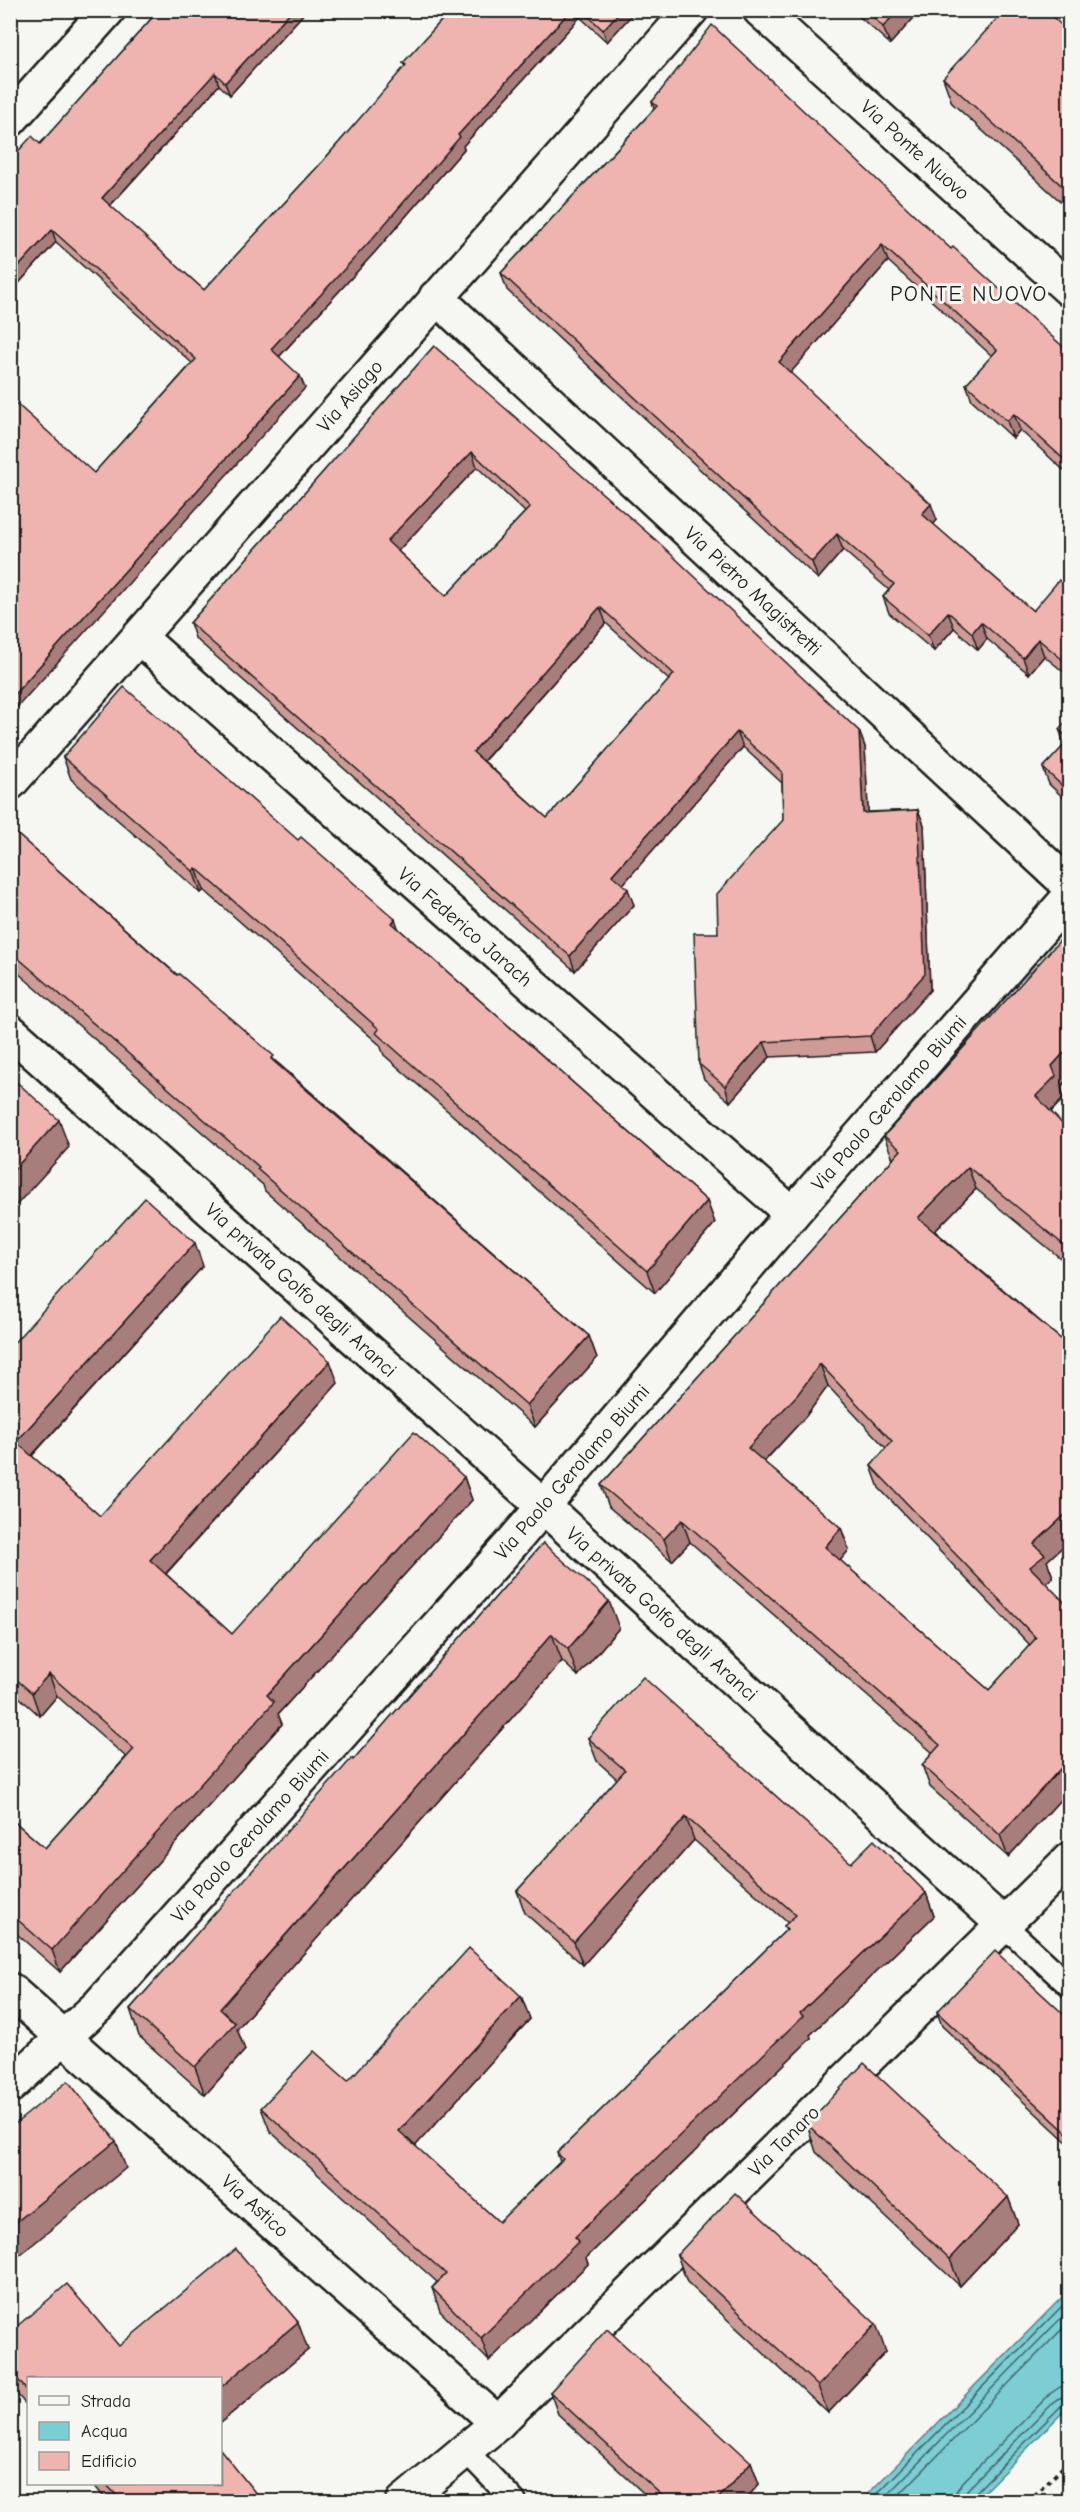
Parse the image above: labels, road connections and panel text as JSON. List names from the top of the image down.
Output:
{
  "streets": {
    "street": [
      "Via Ponte Nuovo",
      "Via Asiago",
      "Via Pietro Magistretti",
      "Via Federico Jarach",
      "Via Paolo Gerolamo Biumi",
      "Via privata Golfo degli Aranci",
      "Via Tanaro",
      "Via Astico"
    ]
  },
  "crossings": [
    ["Via Asiago", "Via Pietro Magistretti"],
    ["Via Asiago", "Via Federico Jarach"],
    ["Via Federico Jarach", "Via Paolo Gerolamo Biumi"],
    ["Via Paolo Gerolamo Biumi", "Via privata Golfo degli Aranci"],
    ["Via Paolo Gerolamo Biumi", "Via Astico"],
    ["Via privata Golfo degli Aranci", "Via Tanaro"],
    ["Via Tanaro", "Via Astico"]
  ],
  "districts": ["PONTE NUOVO"],
  "legend": ["Strada", "Acqua", "Edificio"]
}
